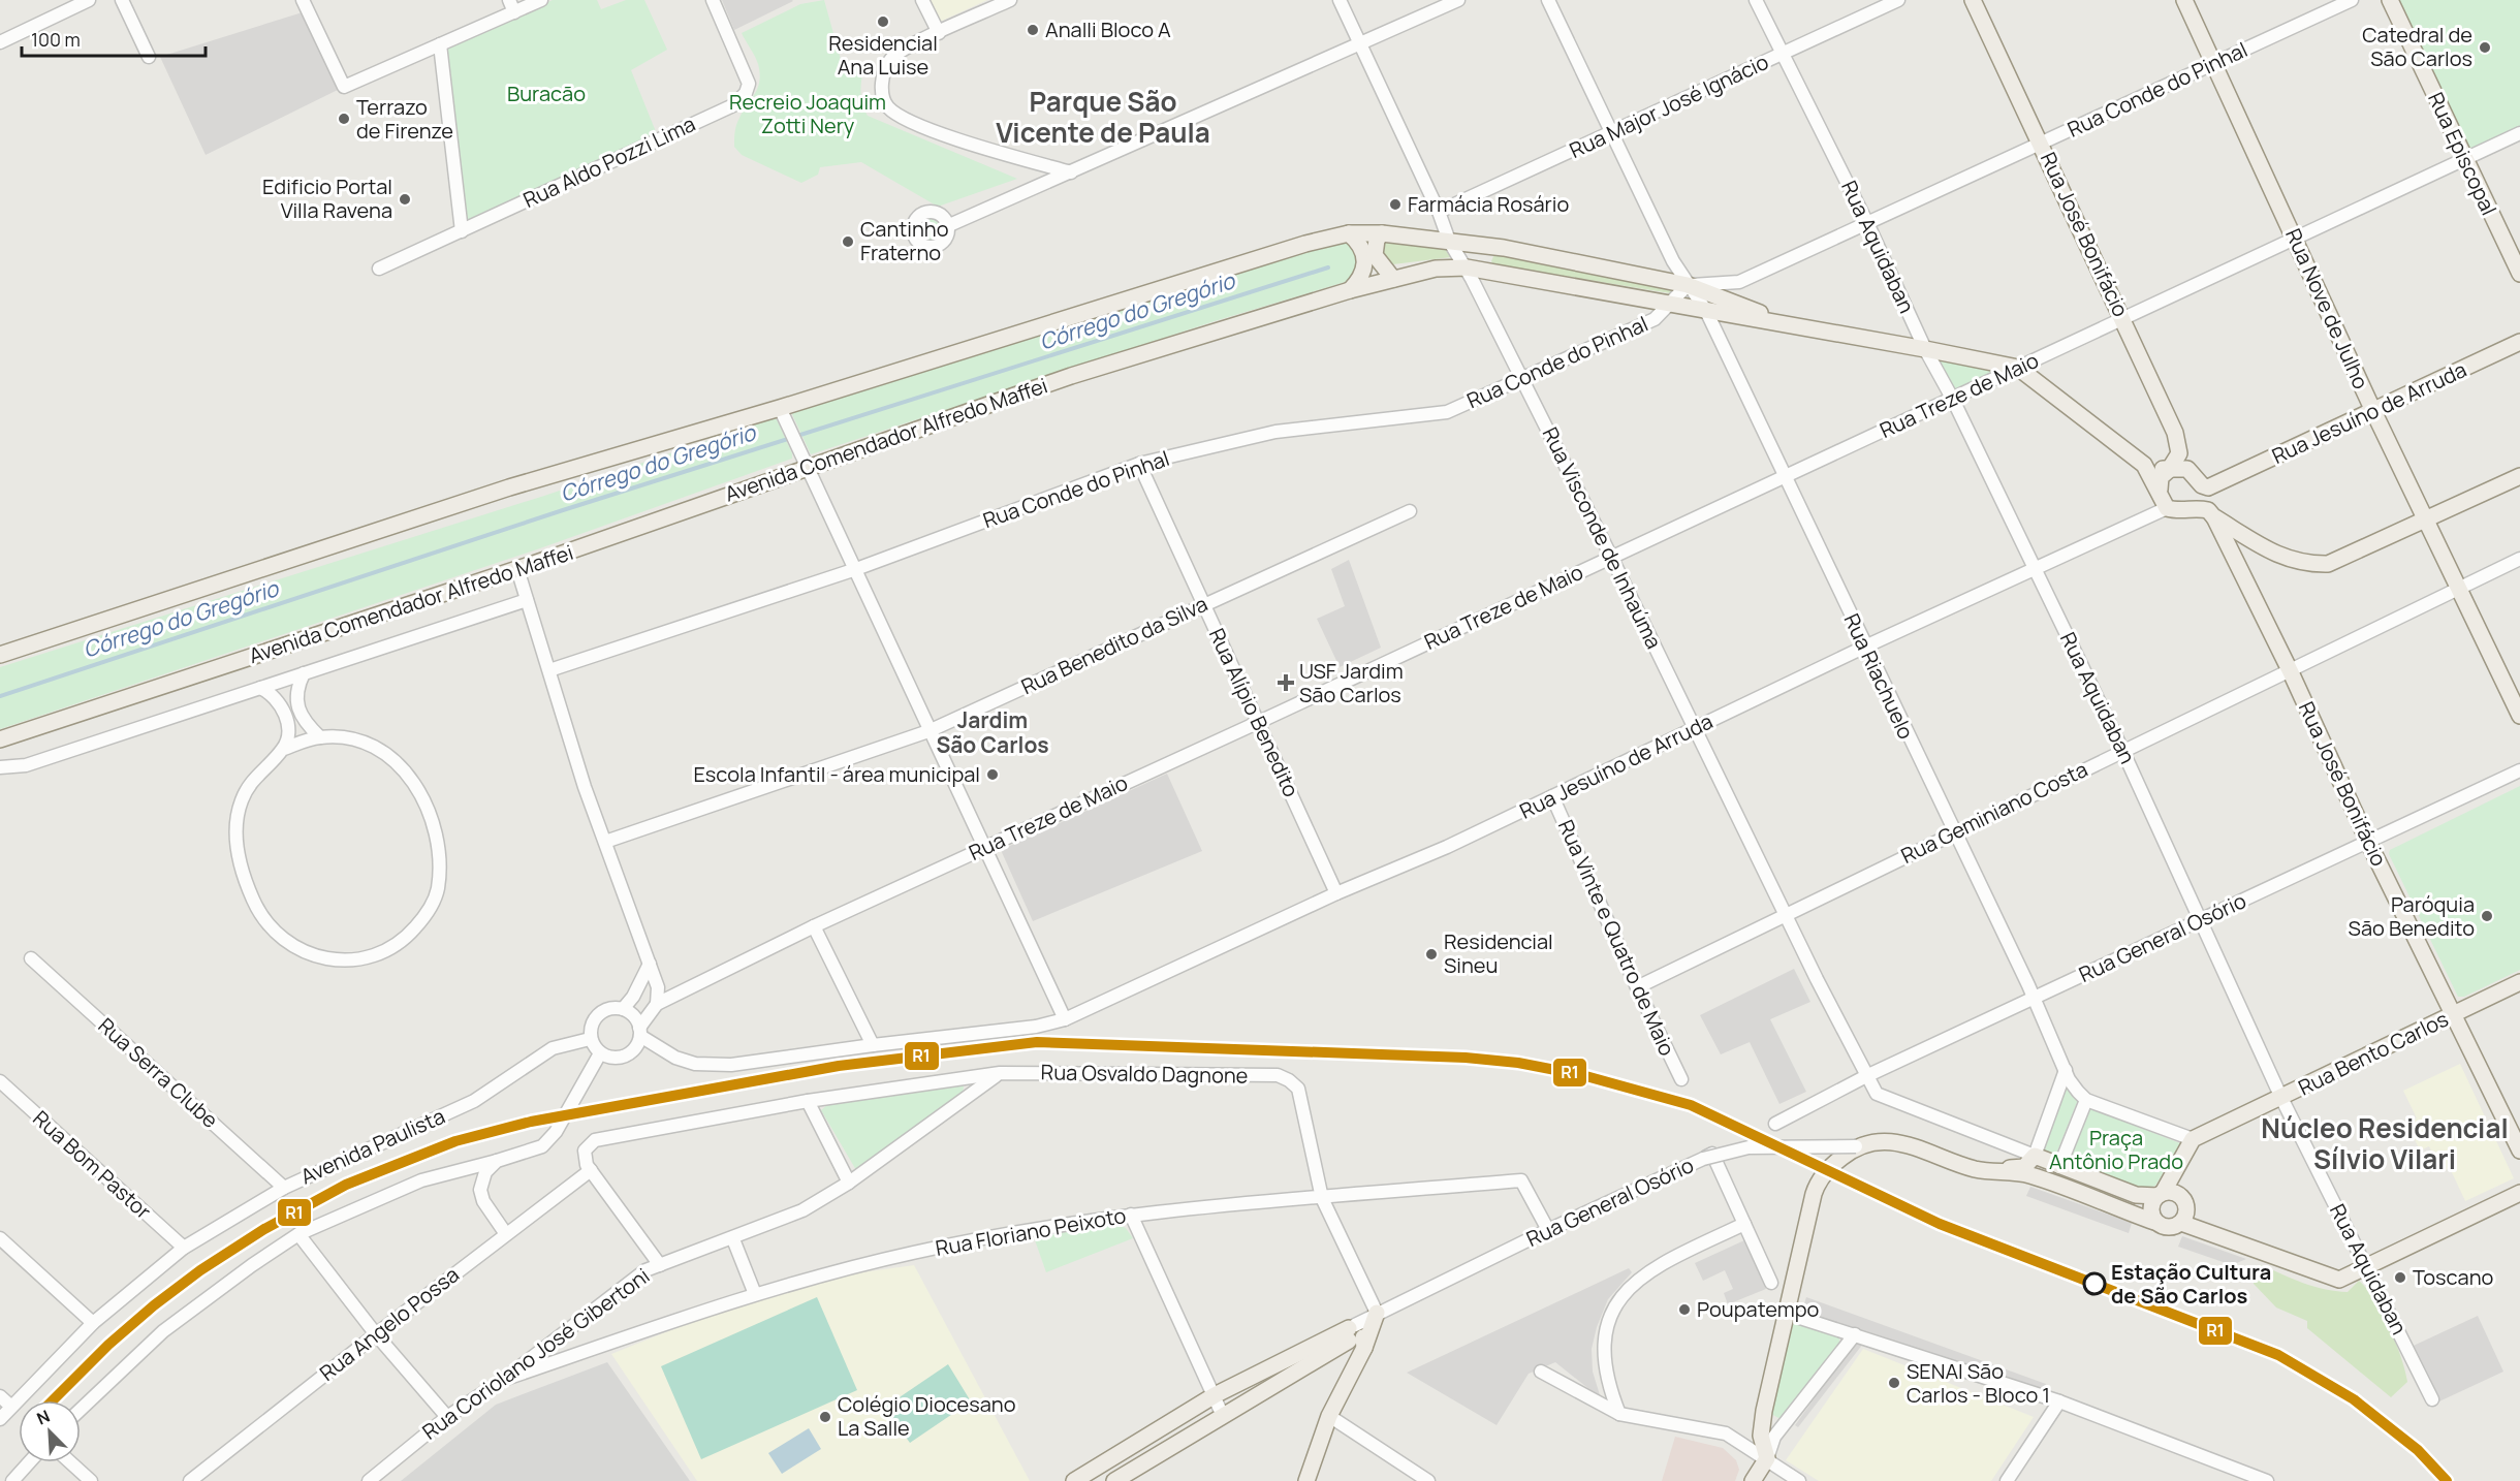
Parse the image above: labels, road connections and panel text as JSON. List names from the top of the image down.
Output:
{
  "streets": {
    "main road": [
      "Rua Episcopal",
      "Rua José Bonifácio",
      "Rua Nove de Julho",
      "Rua Jesuíno de Arruda",
      "Avenida Comendador Alfredo Maffei",
      "Rua Bento Carlos"
    ],
    "street": [
      "Rua Conde do Pinhal",
      "Rua Major José Ignácio",
      "Rua Aldo Pozzi Lima",
      "Rua Aquidaban",
      "Rua Treze de Maio",
      "Rua Visconde de Inhaúma",
      "Rua Benedito da Silva",
      "Rua Riachuelo",
      "Rua Alípio Benedito",
      "Rua Geminiano Costa",
      "Rua Vinte e Quatro de Maio",
      "Rua General Osório",
      "Rua Serra Clube",
      "Rua Osvaldo Dagnone",
      "Avenida Paulista",
      "Rua Bom Pastor",
      "Rua Floriano Peixoto",
      "Rua Angelo Possa",
      "Rua Coriolano José Gibertoni"
    ]
  },
  "crossings": [
    ["Rua Conde do Pinhal", "Rua José Bonifácio"],
    ["Rua Conde do Pinhal", "Rua Aquidaban"],
    ["Rua Conde do Pinhal", "Rua Nove de Julho"],
    ["Rua Conde do Pinhal", "Avenida Comendador Alfredo Maffei"],
    ["Rua Conde do Pinhal", "Rua Visconde de Inhaúma"],
    ["Rua Conde do Pinhal", "Rua Riachuelo"],
    ["Rua Conde do Pinhal", "Rua Alípio Benedito"],
    ["Rua Major José Ignácio", "Rua Aquidaban"],
    ["Rua Major José Ignácio", "Rua Visconde de Inhaúma"],
    ["Rua Major José Ignácio", "Rua Riachuelo"],
    ["Rua Episcopal", "Rua Treze de Maio"],
    ["Rua José Bonifácio", "Rua Treze de Maio"],
    ["Rua José Bonifácio", "Rua Jesuíno de Arruda"],
    ["Rua José Bonifácio", "Avenida Comendador Alfredo Maffei"],
    ["Rua José Bonifácio", "Rua Geminiano Costa"],
    ["Rua José Bonifácio", "Rua General Osório"],
    ["Rua José Bonifácio", "Rua Bento Carlos"],
    ["Rua Aquidaban", "Rua Treze de Maio"],
    ["Rua Aquidaban", "Rua Jesuíno de Arruda"],
    ["Rua Aquidaban", "Avenida Comendador Alfredo Maffei"],
    ["Rua Aquidaban", "Rua Geminiano Costa"],
    ["Rua Aquidaban", "Rua General Osório"],
    ["Rua Aquidaban", "Rua Bento Carlos"],
    ["Rua Nove de Julho", "Rua Treze de Maio"],
    ["Rua Nove de Julho", "Rua Jesuíno de Arruda"],
    ["Rua Nove de Julho", "Rua Geminiano Costa"],
    ["Rua Treze de Maio", "Avenida Comendador Alfredo Maffei"],
    ["Rua Treze de Maio", "Rua Visconde de Inhaúma"],
    ["Rua Treze de Maio", "Rua Riachuelo"],
    ["Rua Treze de Maio", "Rua Alípio Benedito"],
    ["Rua Treze de Maio", "Avenida Paulista"],
    ["Rua Jesuíno de Arruda", "Avenida Comendador Alfredo Maffei"],
    ["Rua Jesuíno de Arruda", "Rua Visconde de Inhaúma"],
    ["Rua Jesuíno de Arruda", "Rua Riachuelo"],
    ["Rua Jesuíno de Arruda", "Rua Alípio Benedito"],
    ["Rua Jesuíno de Arruda", "Rua Vinte e Quatro de Maio"],
    ["Avenida Comendador Alfredo Maffei", "Rua Visconde de Inhaúma"],
    ["Avenida Comendador Alfredo Maffei", "Rua Riachuelo"],
    ["Rua Visconde de Inhaúma", "Rua Geminiano Costa"],
    ["Rua Visconde de Inhaúma", "Rua General Osório"],
    ["Rua Benedito da Silva", "Rua Alípio Benedito"],
    ["Rua Riachuelo", "Rua Geminiano Costa"],
    ["Rua Riachuelo", "Rua General Osório"],
    ["Rua Geminiano Costa", "Rua Vinte e Quatro de Maio"],
    ["Rua General Osório", "Rua Floriano Peixoto"],
    ["Rua Serra Clube", "Avenida Paulista"],
    ["Rua Osvaldo Dagnone", "Rua Floriano Peixoto"],
    ["Rua Osvaldo Dagnone", "Rua Coriolano José Gibertoni"],
    ["Avenida Paulista", "Rua Bom Pastor"],
    ["Rua Floriano Peixoto", "Rua Coriolano José Gibertoni"]
  ],
  "districts": ["Parque São Vicente de Paula", "Jardim São Carlos", "Núcleo Residencial Sílvio Vilari"],
  "water": ["Córrego do Gregório"],
  "parks": ["Buracão", "Recreio Joaquim Zotti Nery", "Praça Antônio Prado"],
  "places": {
    "other": [
      "Residencial Ana Luise",
      "Analli Bloco A",
      "Catedral de São Carlos",
      "Terrazo de Firenze",
      "Edificio Portal Villa Ravena",
      "Farmácia Rosário",
      "Cantinho Fraterno",
      "Escola Infantil - área municipal",
      "Paróquia São Benedito",
      "Residencial Sineu",
      "Toscano",
      "Estação Cultura de São Carlos",
      "Poupatempo",
      "SENAI São Carlos - Bloco 1",
      "Colégio Diocesano La Salle"
    ],
    "health": ["USF Jardim São Carlos"]
  },
  "lines": ["transit line R1"],
  "scale_bar": "100 m",
  "north": "top left"
}
